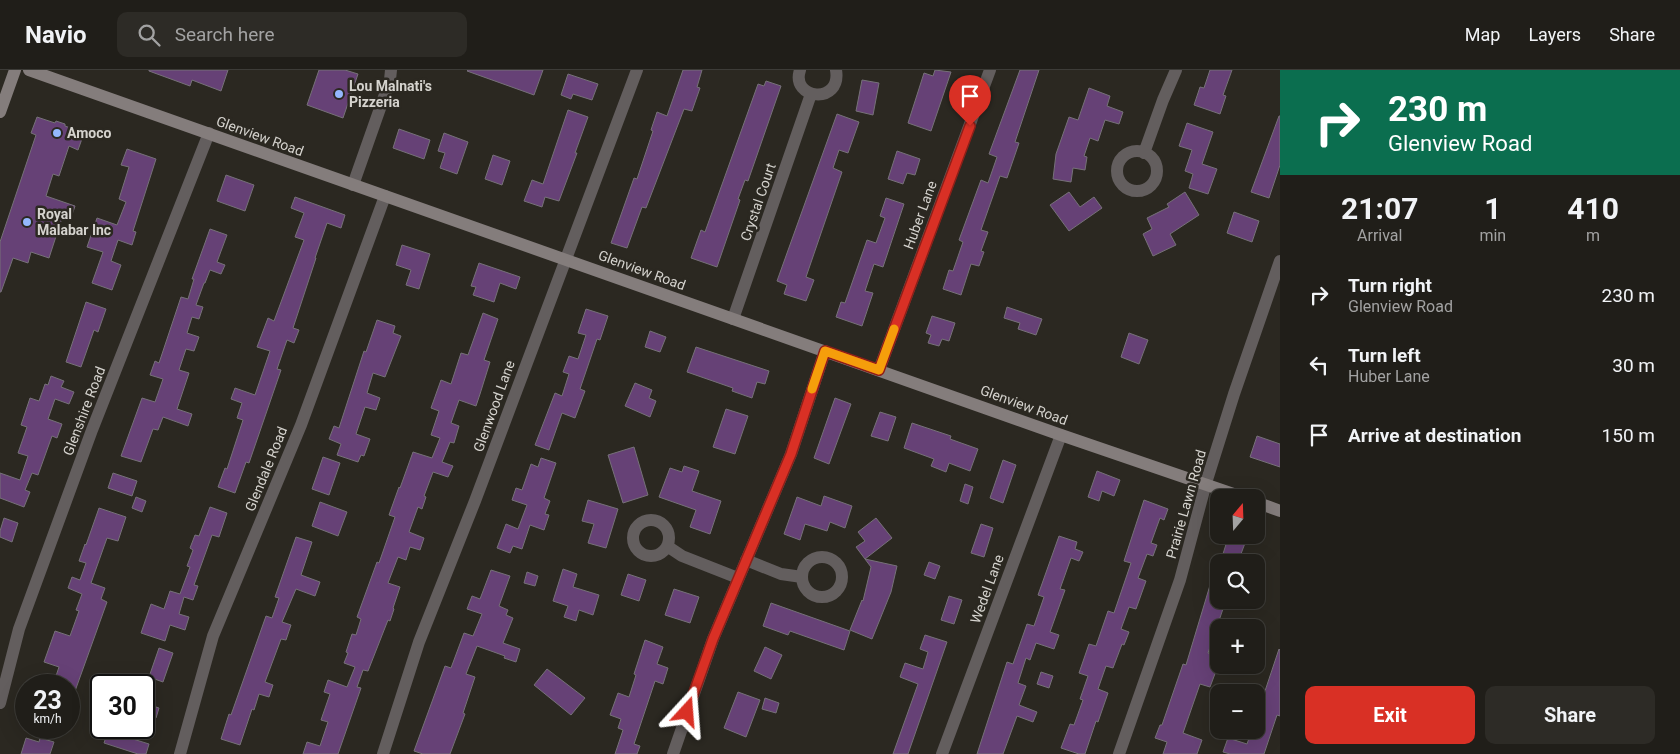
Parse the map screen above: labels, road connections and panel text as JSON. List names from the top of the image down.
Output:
{
  "streets": {
    "main road": ["Glenview Road"],
    "street": [
      "Crystal Court",
      "Huber Lane",
      "Glenwood Lane",
      "Glenshire Road",
      "Glendale Road",
      "Prairie Lawn Road",
      "Wedel Lane"
    ]
  },
  "crossings": [
    ["Glenview Road", "Crystal Court"],
    ["Glenview Road", "Huber Lane"],
    ["Glenview Road", "Glenwood Lane"],
    ["Glenview Road", "Glenshire Road"],
    ["Glenview Road", "Glendale Road"],
    ["Glenview Road", "Prairie Lawn Road"],
    ["Glenview Road", "Wedel Lane"]
  ],
  "places": ["Lou Malnati's Pizzeria", "Amoco", "Royal Malabar Inc"],
  "north": "top",
  "page": {
    "header": "Navio",
    "search": "Search here",
    "nav": ["Map", "Layers", "Share"],
    "turn": ["230 m", "Glenview Road"],
    "eta": [
      "21:07",
      "Arrival",
      "1",
      "min",
      "410",
      "m"
    ],
    "list": [
      {
        "name": "Turn right",
        "note": "Glenview Road",
        "value": "230 m"
      },
      {
        "name": "Turn left",
        "note": "Huber Lane",
        "value": "30 m"
      },
      {
        "name": "Arrive at destination",
        "value": "150 m"
      }
    ],
    "map_buttons": ["+", "−"],
    "speed": "23 km/h",
    "limit": "30",
    "buttons": ["Exit", "Share"]
  }
}
